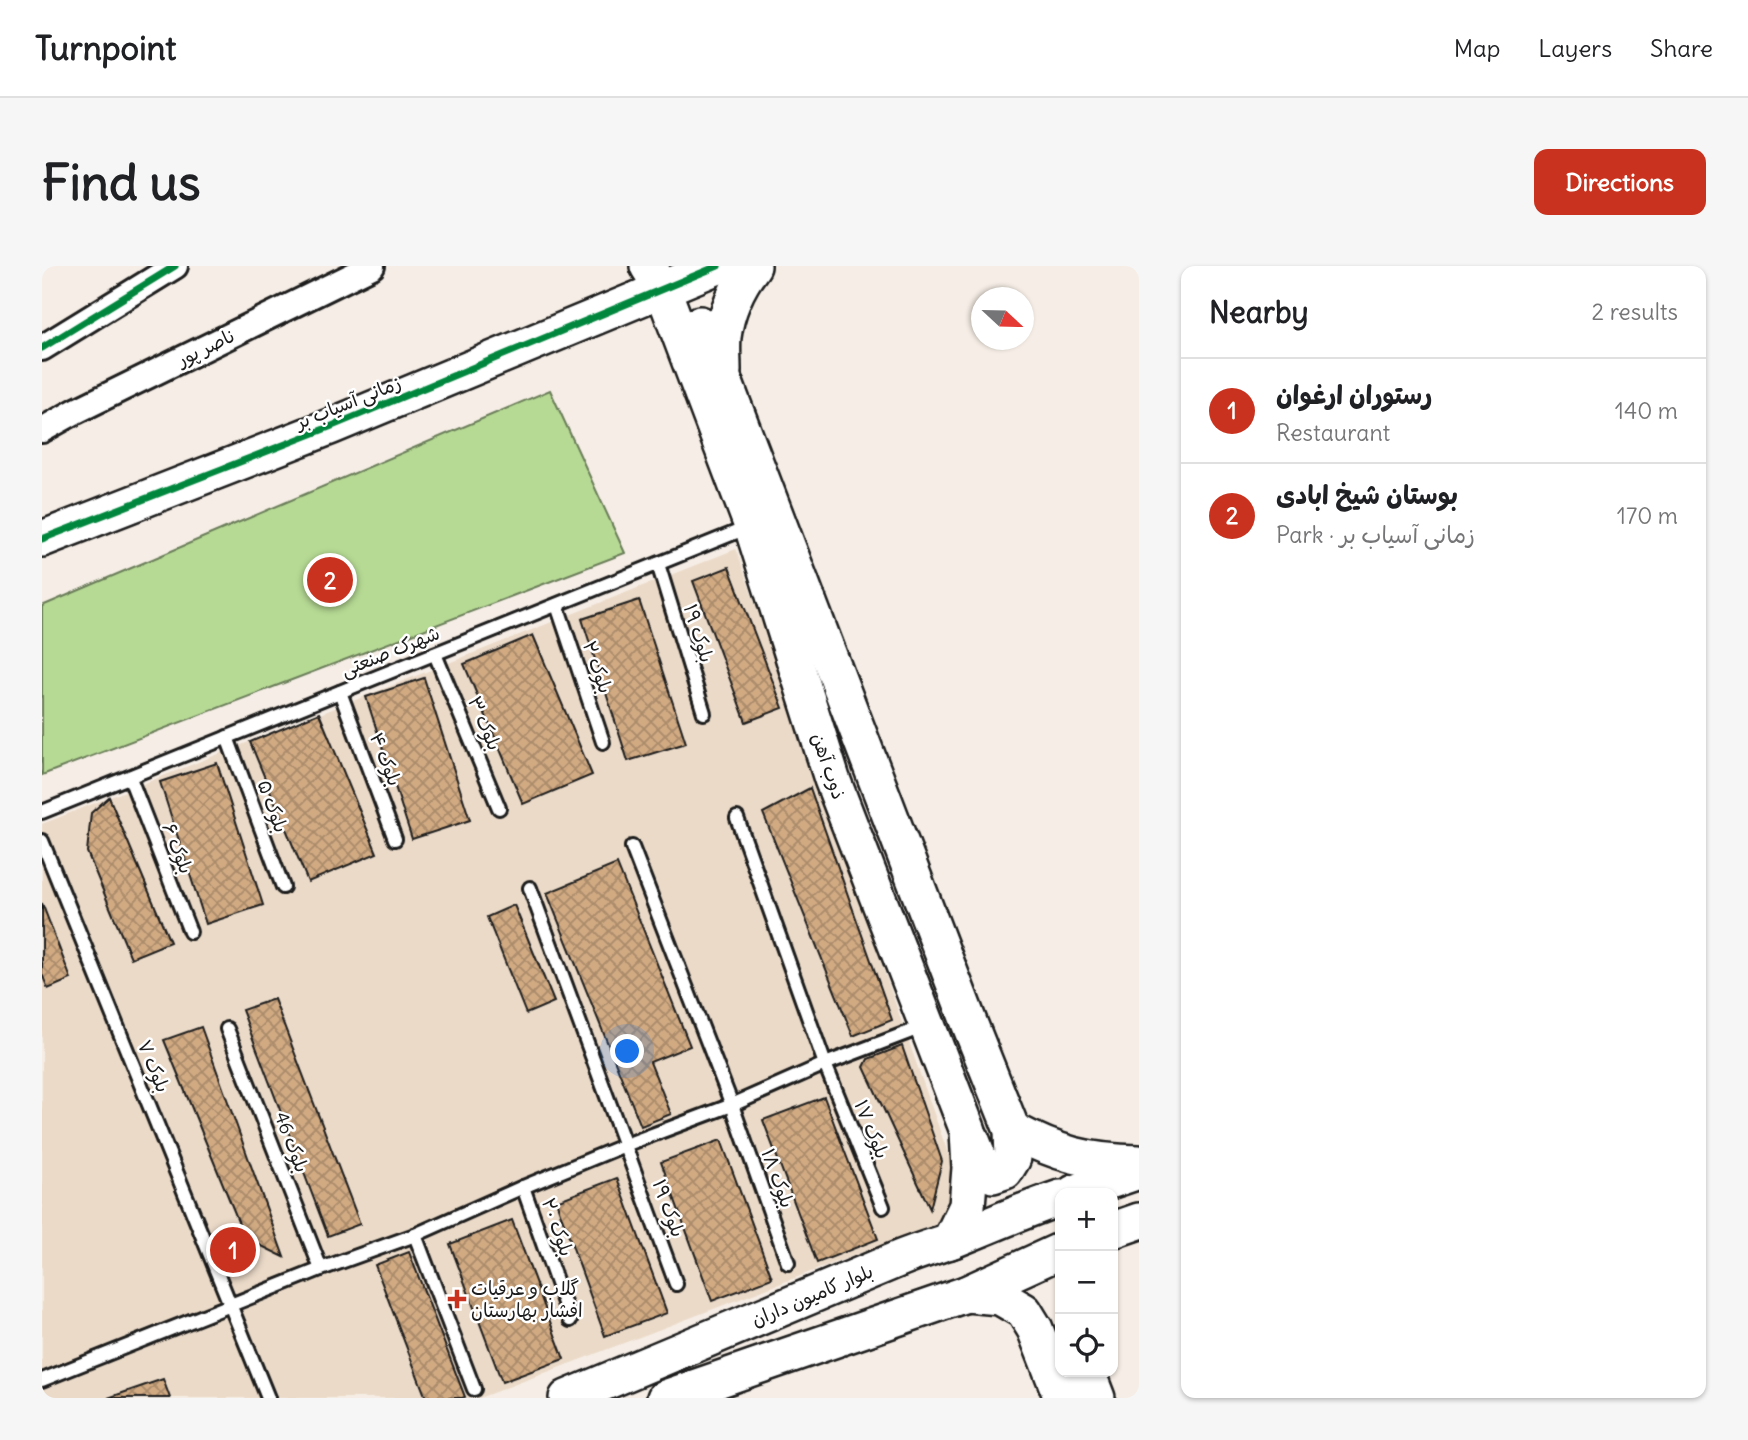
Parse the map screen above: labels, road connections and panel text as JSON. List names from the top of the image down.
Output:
{
  "streets": {
    "main road": ["زمانی آسیاب بر", "ذوب آهن", "بلوار کامیون داران"],
    "street": ["ناصر پور"],
    "lane": [
      "بلوک ۱۹",
      "شهرک صنعتی",
      "بلوک ۲",
      "بلوک ۳",
      "بلوک ۴",
      "بلوک ۵",
      "بلوک ۶",
      "بلوک ۷",
      "بلوک ۱۷",
      "بلوک 46",
      "بلوک ۱۸",
      "بلوک ۲۰"
    ]
  },
  "crossings": [
    ["زمانی آسیاب بر", "ذوب آهن"],
    ["بلوک ۱۹", "شهرک صنعتی"],
    ["شهرک صنعتی", "بلوک ۲"],
    ["شهرک صنعتی", "بلوک ۳"],
    ["شهرک صنعتی", "بلوک ۴"],
    ["شهرک صنعتی", "ذوب آهن"],
    ["شهرک صنعتی", "بلوک ۵"],
    ["شهرک صنعتی", "بلوک ۶"],
    ["ذوب آهن", "بلوار کامیون داران"]
  ],
  "places": {
    "health": ["گلاب و عرقیات افشار بهارستان"]
  },
  "north": "right",
  "page": {
    "header": "Turnpoint",
    "nav": ["Map", "Layers", "Share"],
    "buttons": "Directions",
    "title": "Find us",
    "heading": ["Nearby", "2 results"],
    "list": [
      {
        "mark": "1",
        "name": "رستوران ارغوان",
        "note": "Restaurant",
        "value": "140 m"
      },
      {
        "mark": "2",
        "name": "بوستان شیخ ابادی",
        "note": "Park · زمانی آسیاب بر",
        "value": "170 m"
      }
    ],
    "pins": ["2", "1"],
    "map_buttons": ["+", "−"]
  }
}
